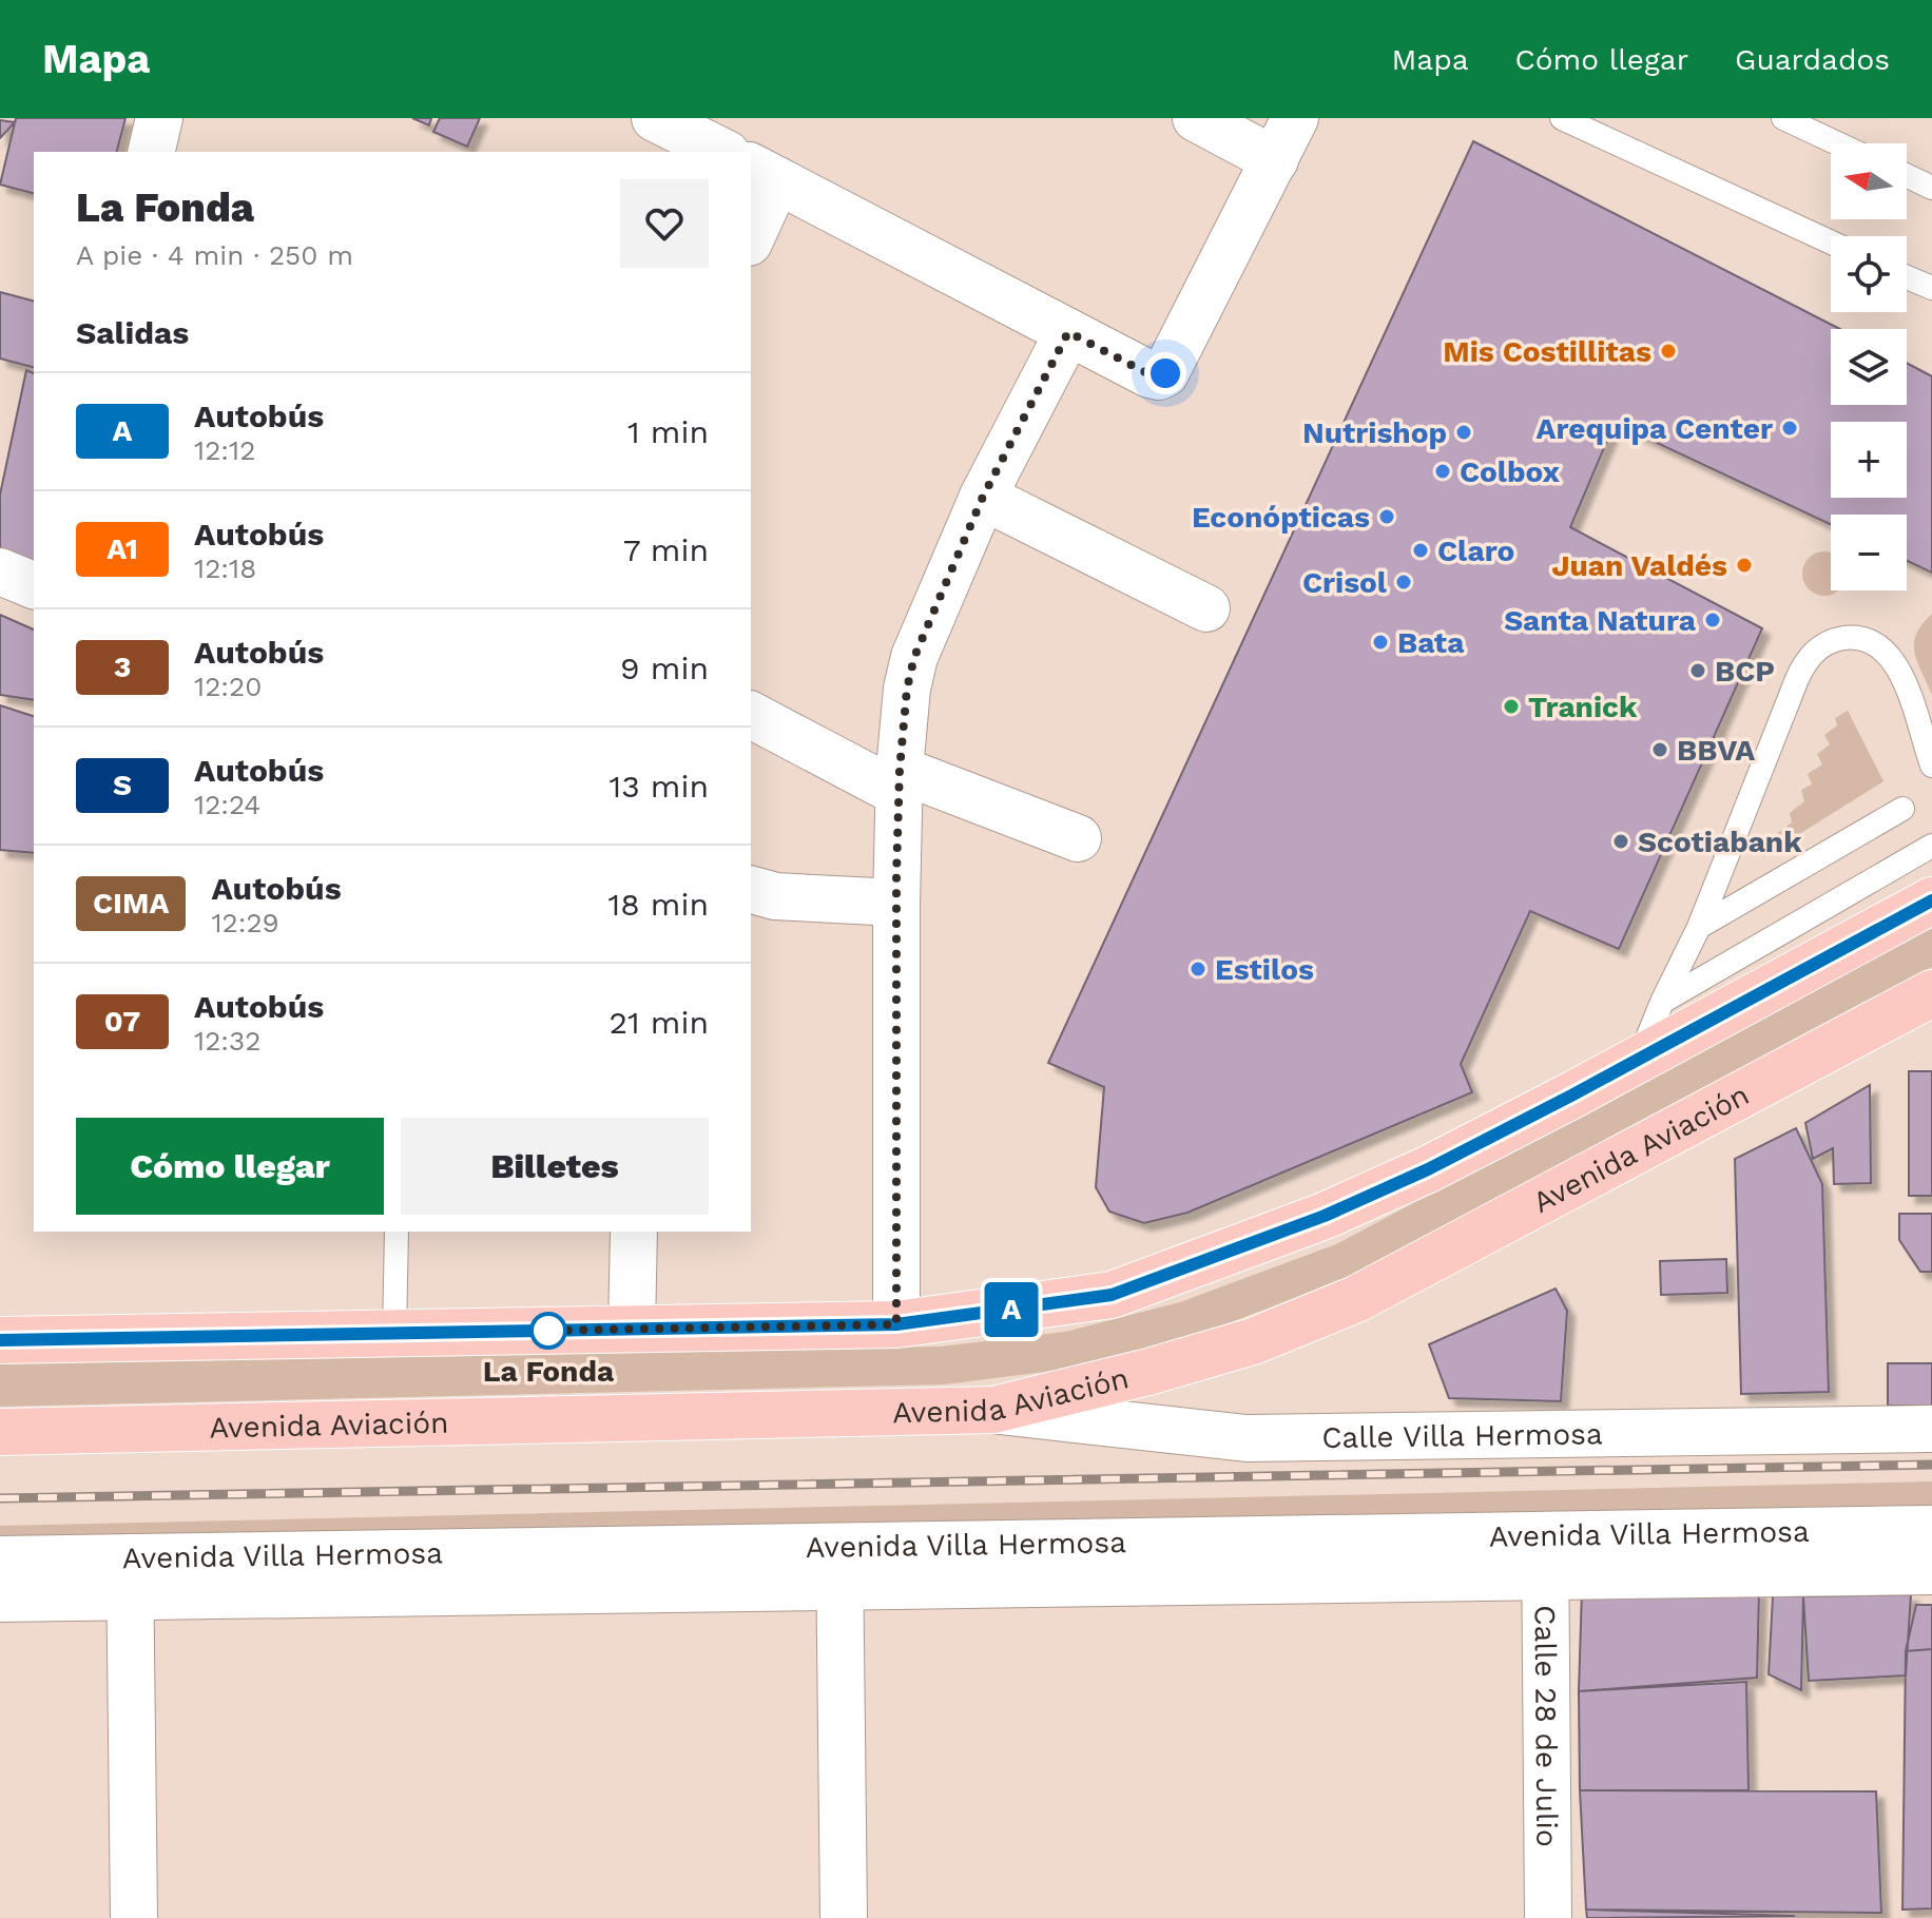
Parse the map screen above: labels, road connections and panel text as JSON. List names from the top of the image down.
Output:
{
  "streets": {
    "main road": ["Avenida Aviación"],
    "street": ["Calle Villa Hermosa", "Avenida Villa Hermosa", "Calle 28 de Julio"]
  },
  "crossings": [
    ["Avenida Aviación", "Calle Villa Hermosa"],
    ["Avenida Villa Hermosa", "Calle 28 de Julio"]
  ],
  "places": [
    "Mis Costillitas",
    "Arequipa Center",
    "Nutrishop",
    "Colbox",
    "Econópticas",
    "Claro",
    "Juan Valdés",
    "Crisol",
    "Santa Natura",
    "Bata",
    "BCP",
    "Tranick",
    "BBVA",
    "Scotiabank",
    "Estilos",
    "La Fonda"
  ],
  "lines": ["bus line A"],
  "north": "left",
  "page": {
    "header": "Mapa",
    "nav": ["Mapa", "Cómo llegar", "Guardados"],
    "on_map": "A",
    "map_buttons": ["+", "−"],
    "heading": [
      ["La Fonda", "A pie · 4 min · 250 m"],
      "Salidas"
    ],
    "list": [
      {
        "mark": "A",
        "name": "Autobús",
        "note": "12:12",
        "value": "1 min"
      },
      {
        "mark": "A1",
        "name": "Autobús",
        "note": "12:18",
        "value": "7 min"
      },
      {
        "mark": "3",
        "name": "Autobús",
        "note": "12:20",
        "value": "9 min"
      },
      {
        "mark": "S",
        "name": "Autobús",
        "note": "12:24",
        "value": "13 min"
      },
      {
        "mark": "CIMA",
        "name": "Autobús",
        "note": "12:29",
        "value": "18 min"
      },
      {
        "mark": "07",
        "name": "Autobús",
        "note": "12:32",
        "value": "21 min"
      }
    ],
    "buttons": ["Cómo llegar", "Billetes"]
  }
}
